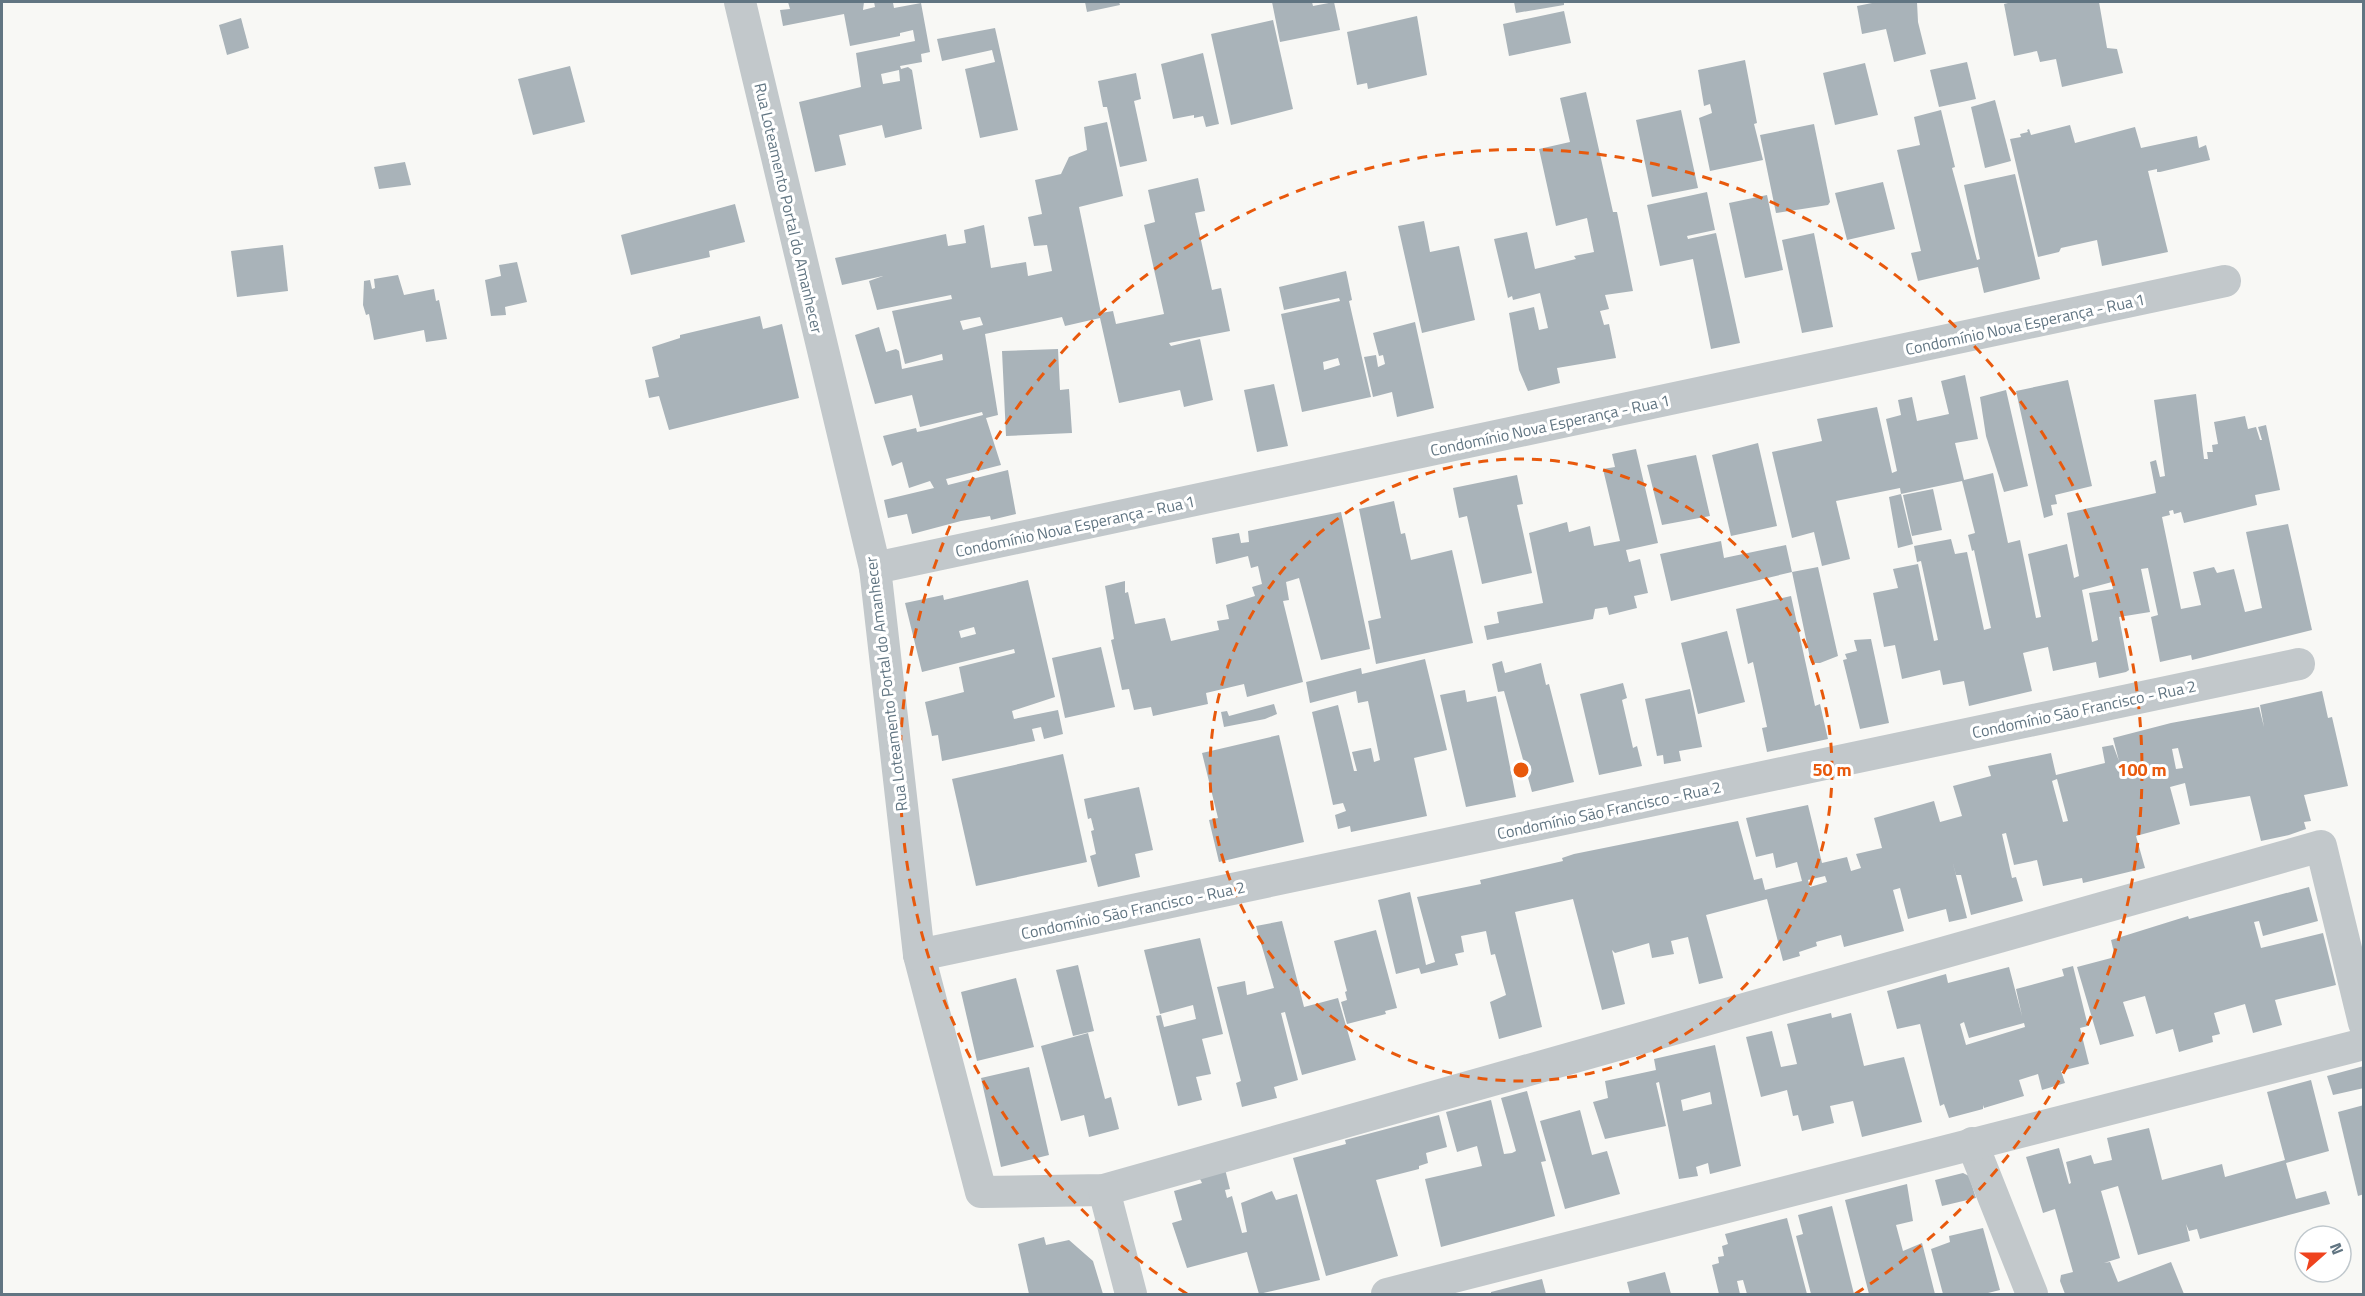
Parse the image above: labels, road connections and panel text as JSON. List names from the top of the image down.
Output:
{
  "streets": {
    "street": ["Rua Loteamento Portal do Amanhecer", "Condomínio Nova Esperança - Rua 1", "Condomínio São Francisco - Rua 2"]
  },
  "crossings": [
    ["Rua Loteamento Portal do Amanhecer", "Condomínio Nova Esperança - Rua 1"],
    ["Rua Loteamento Portal do Amanhecer", "Condomínio São Francisco - Rua 2"]
  ],
  "north": "right",
  "rings": ["50 m", "100 m"]
}
